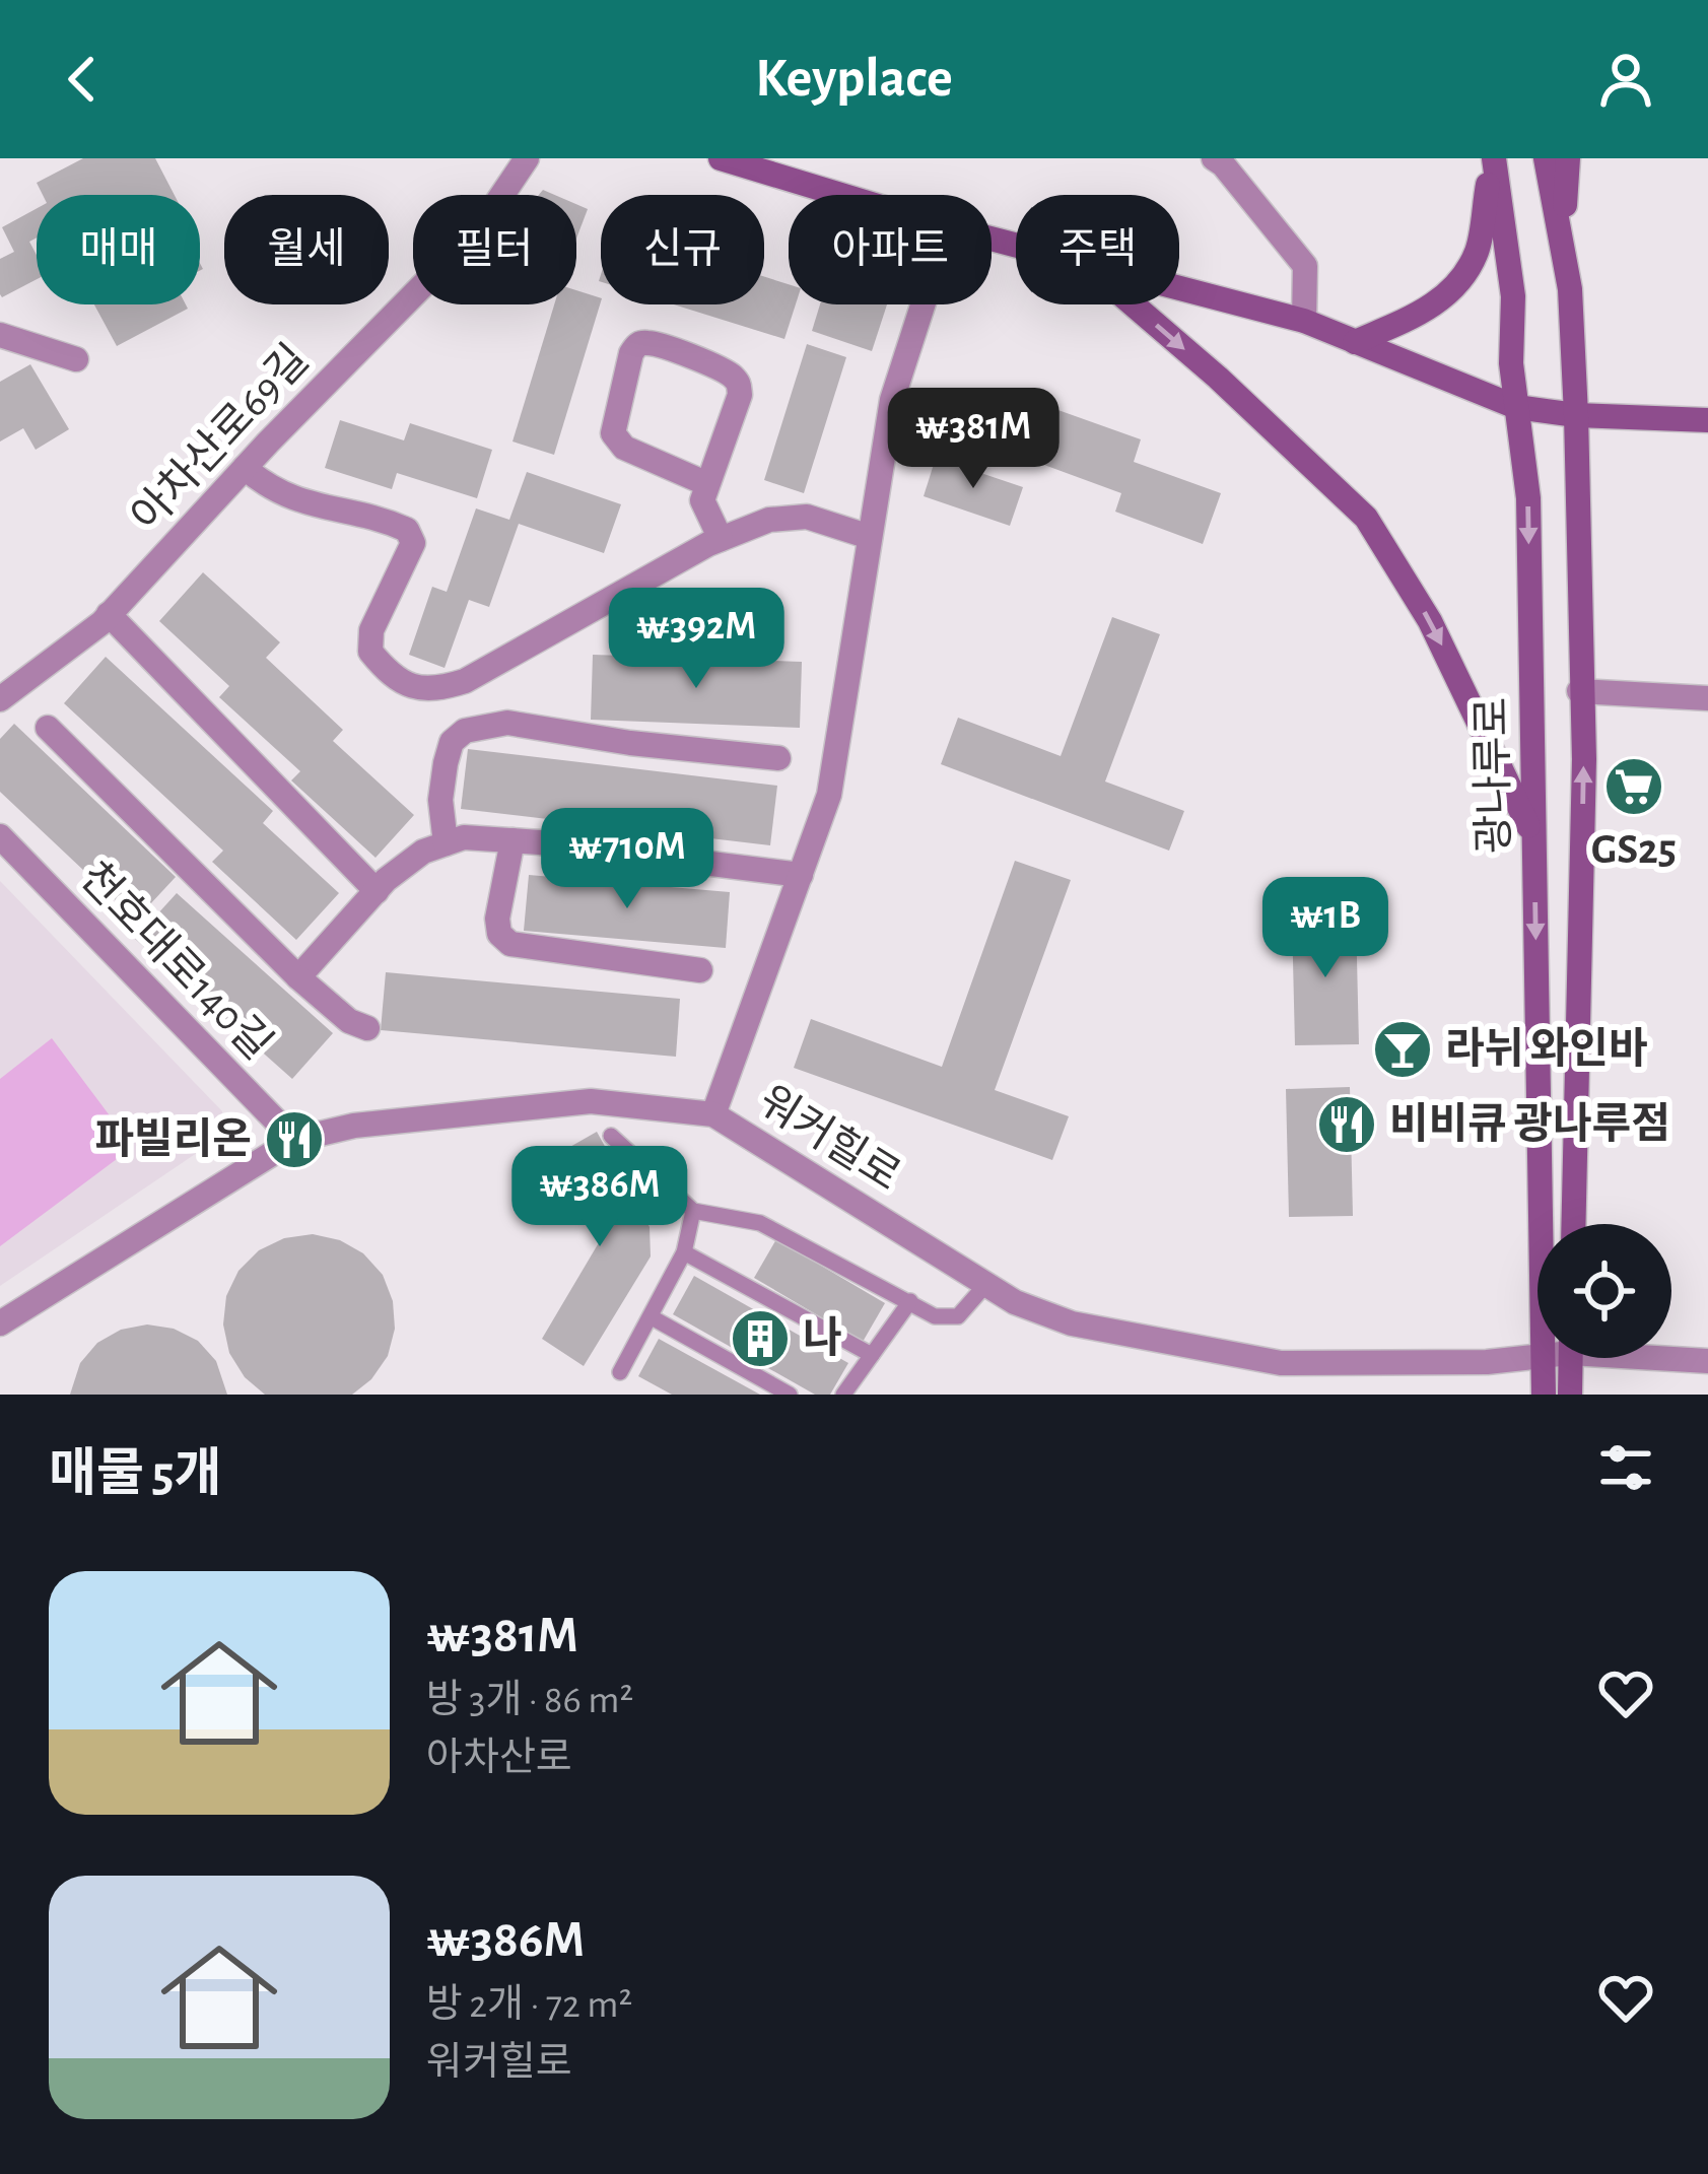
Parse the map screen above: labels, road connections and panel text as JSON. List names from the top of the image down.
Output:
{
  "streets": {
    "main road": ["광나루로"],
    "street": ["아차산로69길", "천호대로140길", "워커힐로"]
  },
  "crossings": [
    ["천호대로140길", "워커힐로"]
  ],
  "places": {
    "supermarket": ["GS25"],
    "bar": ["라뉘 와인바"],
    "restaurant": ["비비큐 광나루점", "파빌리온"],
    "building": ["나"]
  },
  "page": {
    "header": "Keyplace",
    "chip": [
      "매매",
      "월세",
      "필터",
      "신규",
      "아파트",
      "주택"
    ],
    "price": [
      "₩381M",
      "₩392M",
      "₩710M",
      "₩1B",
      "₩386M"
    ],
    "heading": "매물 5개",
    "list": [
      {
        "name": "₩381M",
        "note": "방 3개 · 86 m² · 아차산로"
      },
      {
        "name": "₩386M",
        "note": "방 2개 · 72 m² · 워커힐로"
      }
    ]
  }
}
